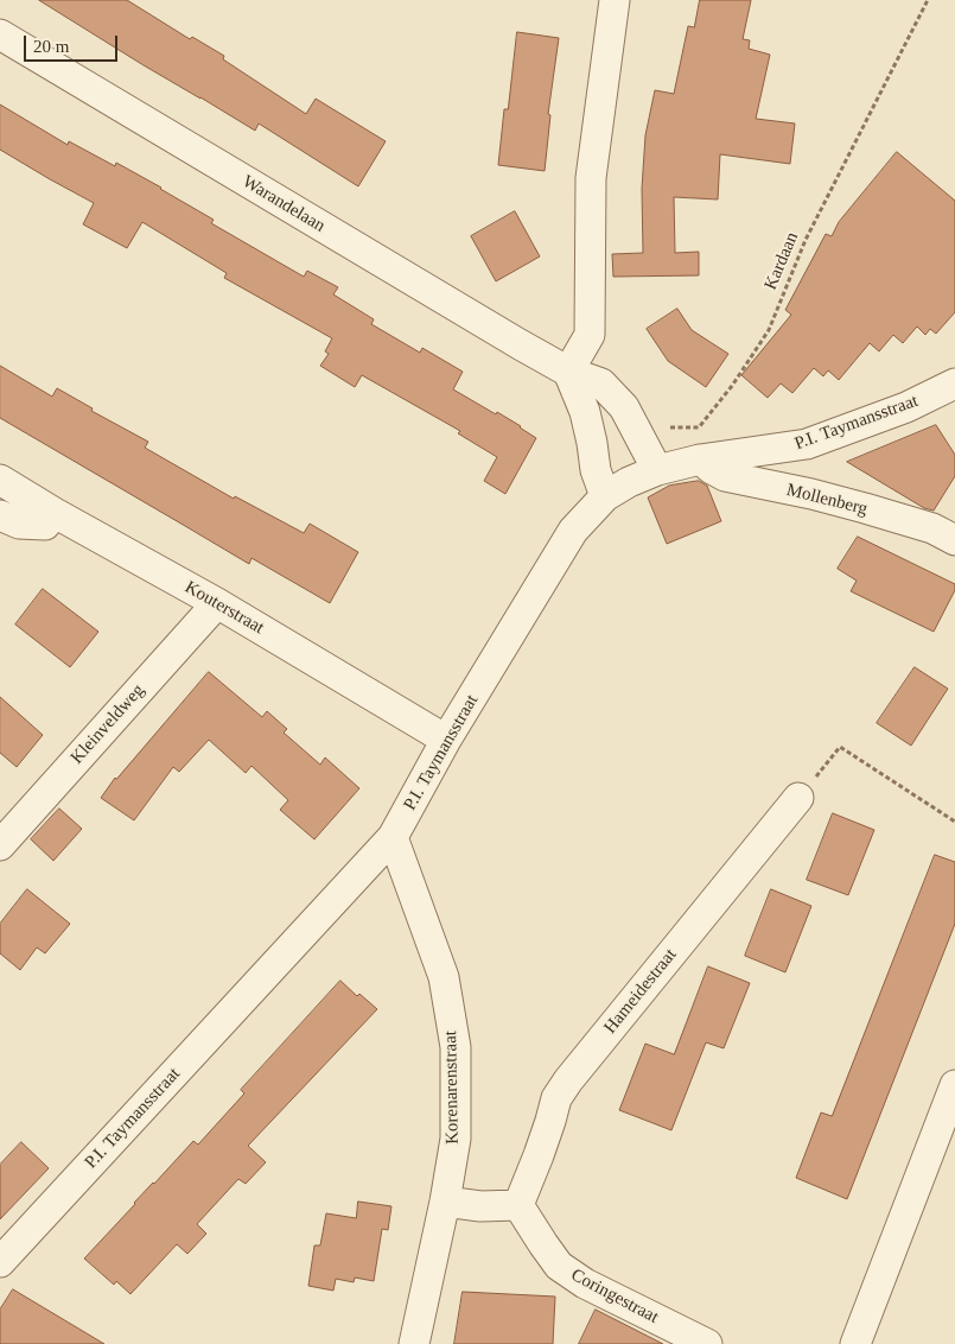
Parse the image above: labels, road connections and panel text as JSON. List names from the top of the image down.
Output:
{
  "streets": {
    "street": [
      "Warandelaan",
      "P.I. Taymansstraat",
      "Mollenberg",
      "Kouterstraat",
      "Kleinveldweg",
      "Hameidestraat",
      "Korenarenstraat",
      "Coringestraat"
    ],
    "path": ["Kardaan"]
  },
  "crossings": [
    ["Warandelaan", "Kardaan"],
    ["Warandelaan", "P.I. Taymansstraat"],
    ["P.I. Taymansstraat", "Mollenberg"],
    ["P.I. Taymansstraat", "Kouterstraat"],
    ["P.I. Taymansstraat", "Korenarenstraat"],
    ["Kouterstraat", "Kleinveldweg"],
    ["Hameidestraat", "Coringestraat"]
  ],
  "scale_bar": "20 m"
}
